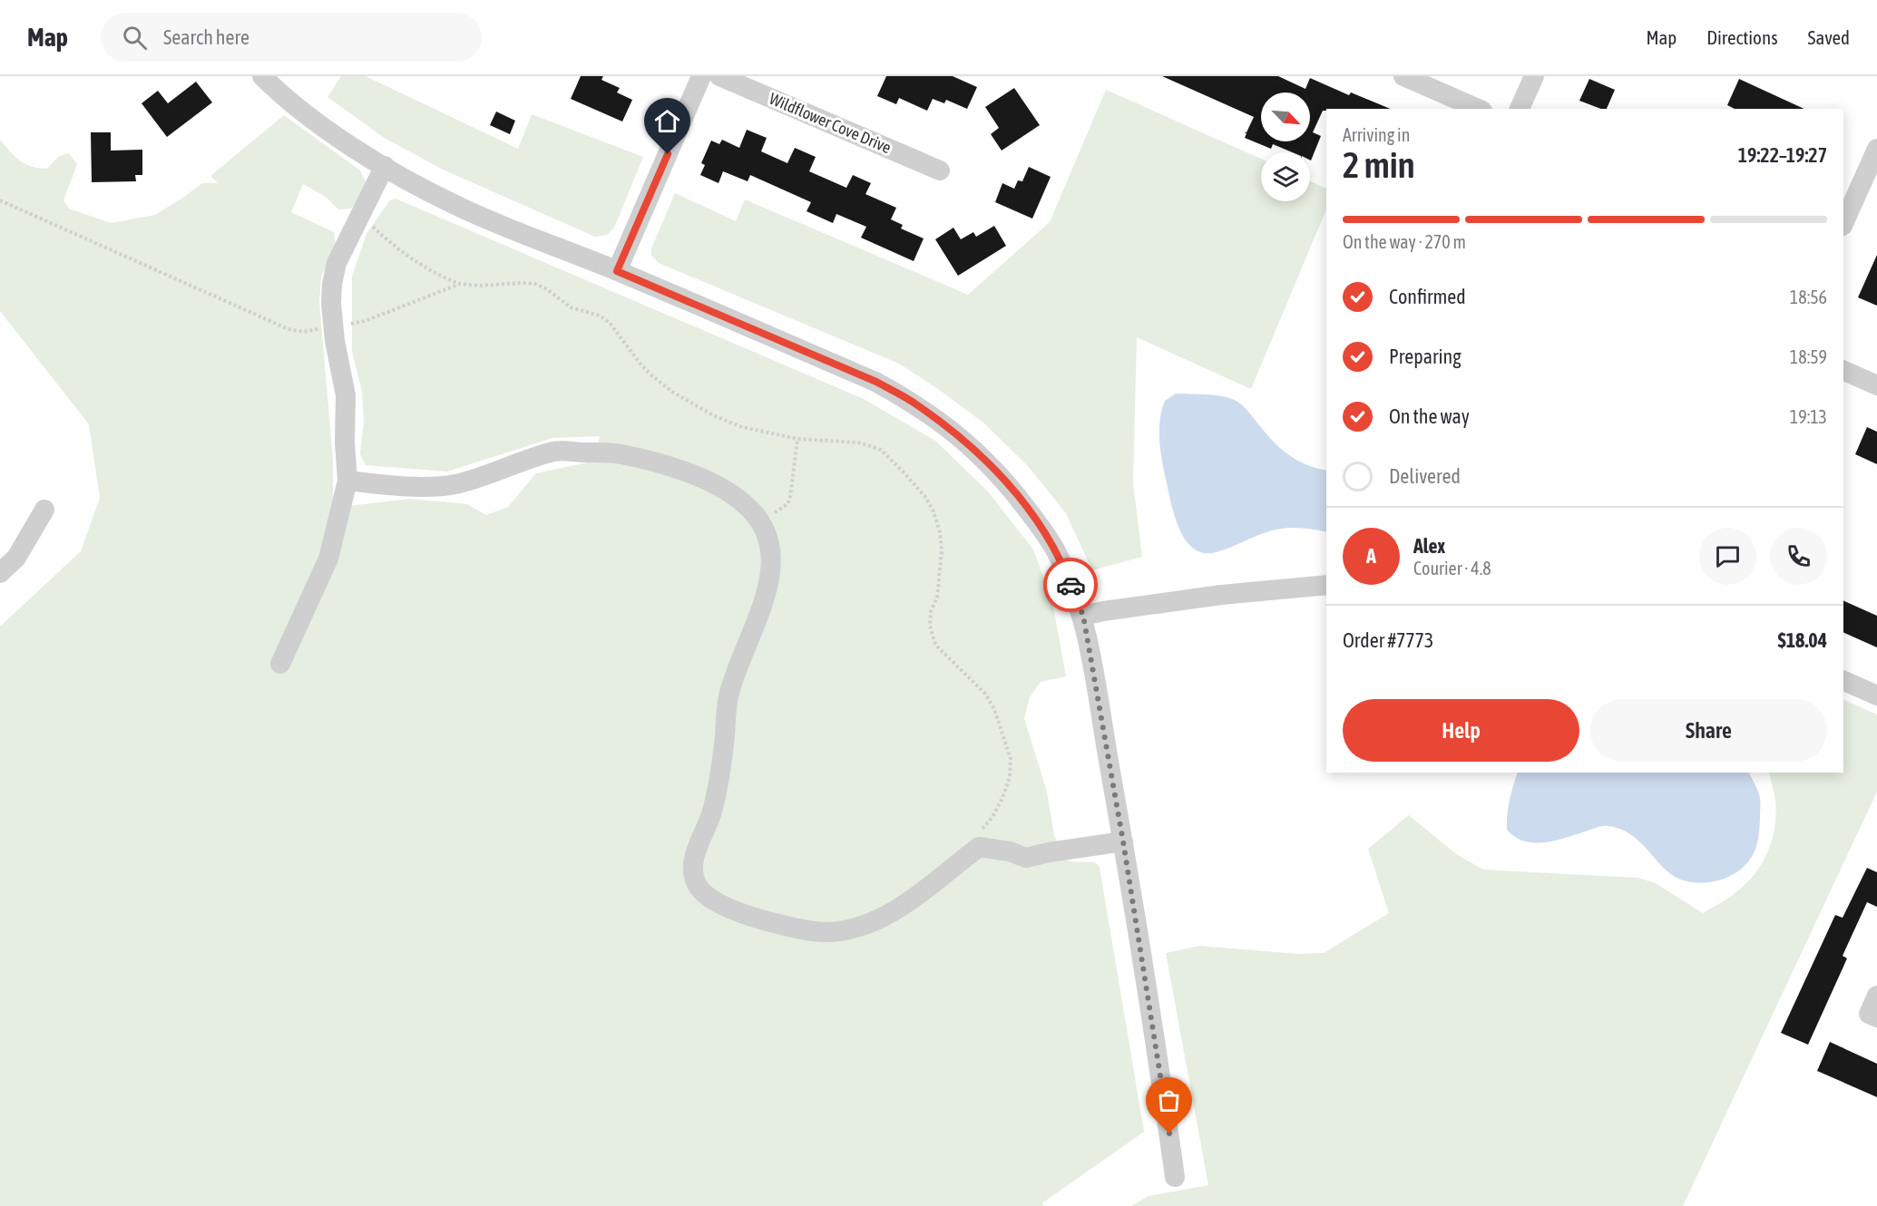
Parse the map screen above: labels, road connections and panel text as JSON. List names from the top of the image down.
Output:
{
  "streets": {
    "street": ["Wildflower Cove Drive"]
  },
  "north": "bottom right",
  "page": {
    "header": "Map",
    "search": "Search here",
    "nav": ["Map", "Directions", "Saved"],
    "heading": ["2 min", "Arriving in", "19:22–19:27"],
    "panel": [
      "Alex",
      "Courier · 4.8",
      "Order #7773",
      "$18.04"
    ],
    "bar": "On the way · 270 m",
    "list": [
      ["Confirmed", "18:56"],
      ["Preparing", "18:59"],
      ["On the way", "19:13"],
      "Delivered"
    ],
    "round": "A",
    "buttons": ["Help", "Share"]
  }
}
